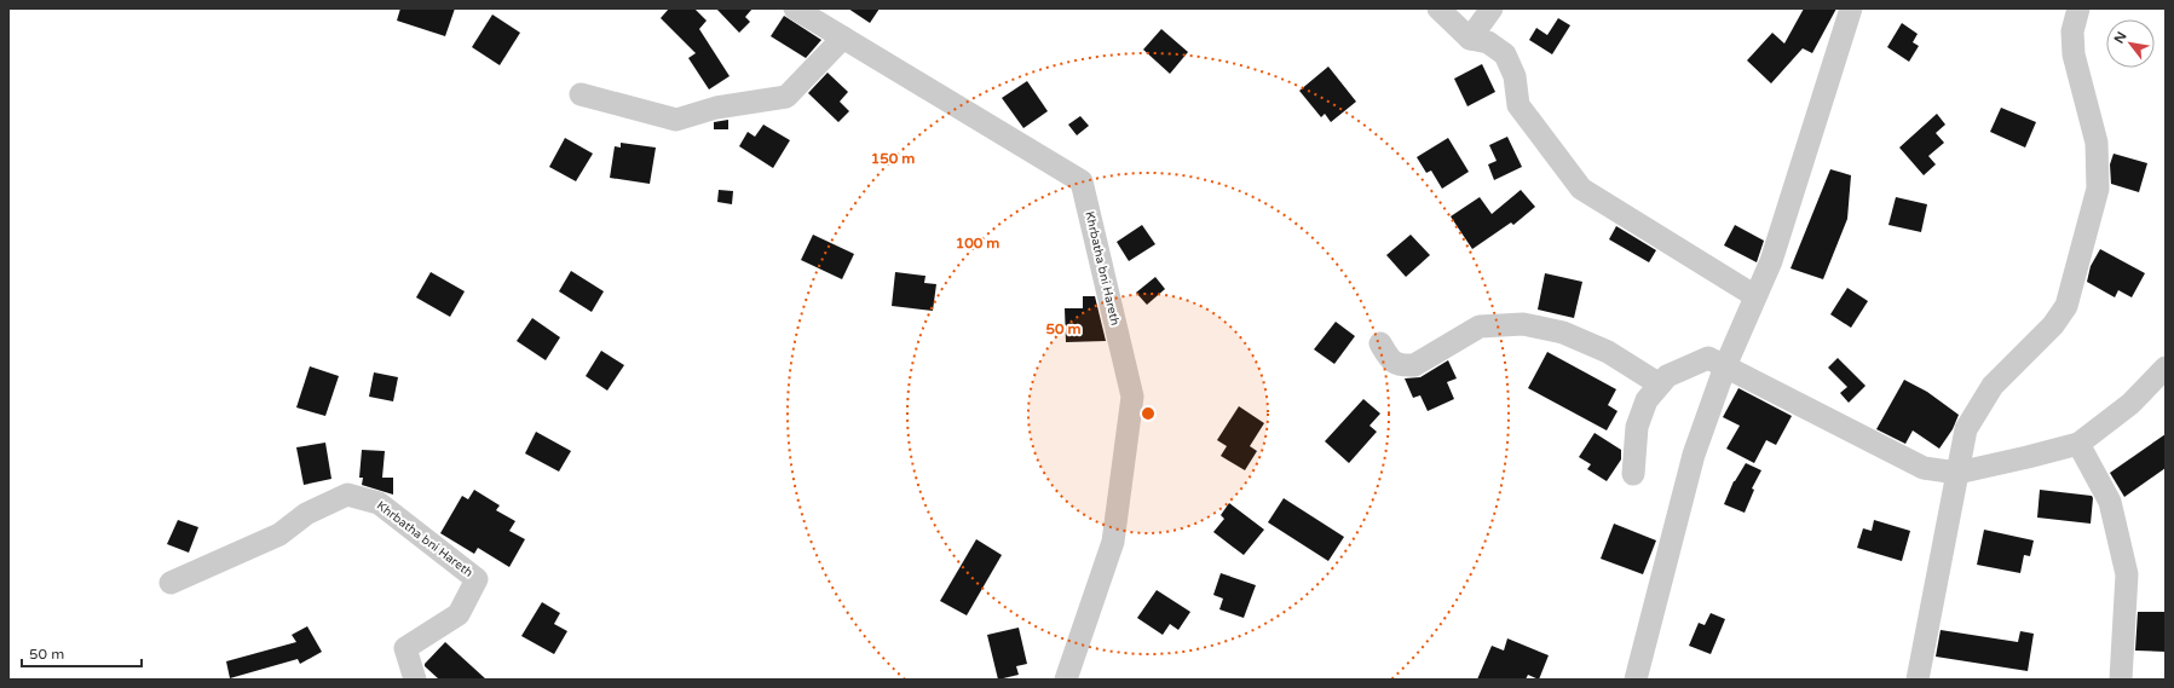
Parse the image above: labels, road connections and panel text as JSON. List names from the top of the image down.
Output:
{
  "streets": {
    "street": ["Khrbatha bni Hareth"]
  },
  "scale_bar": "50 m",
  "north": "top left",
  "rings": ["150 m", "100 m", "50 m"]
}
